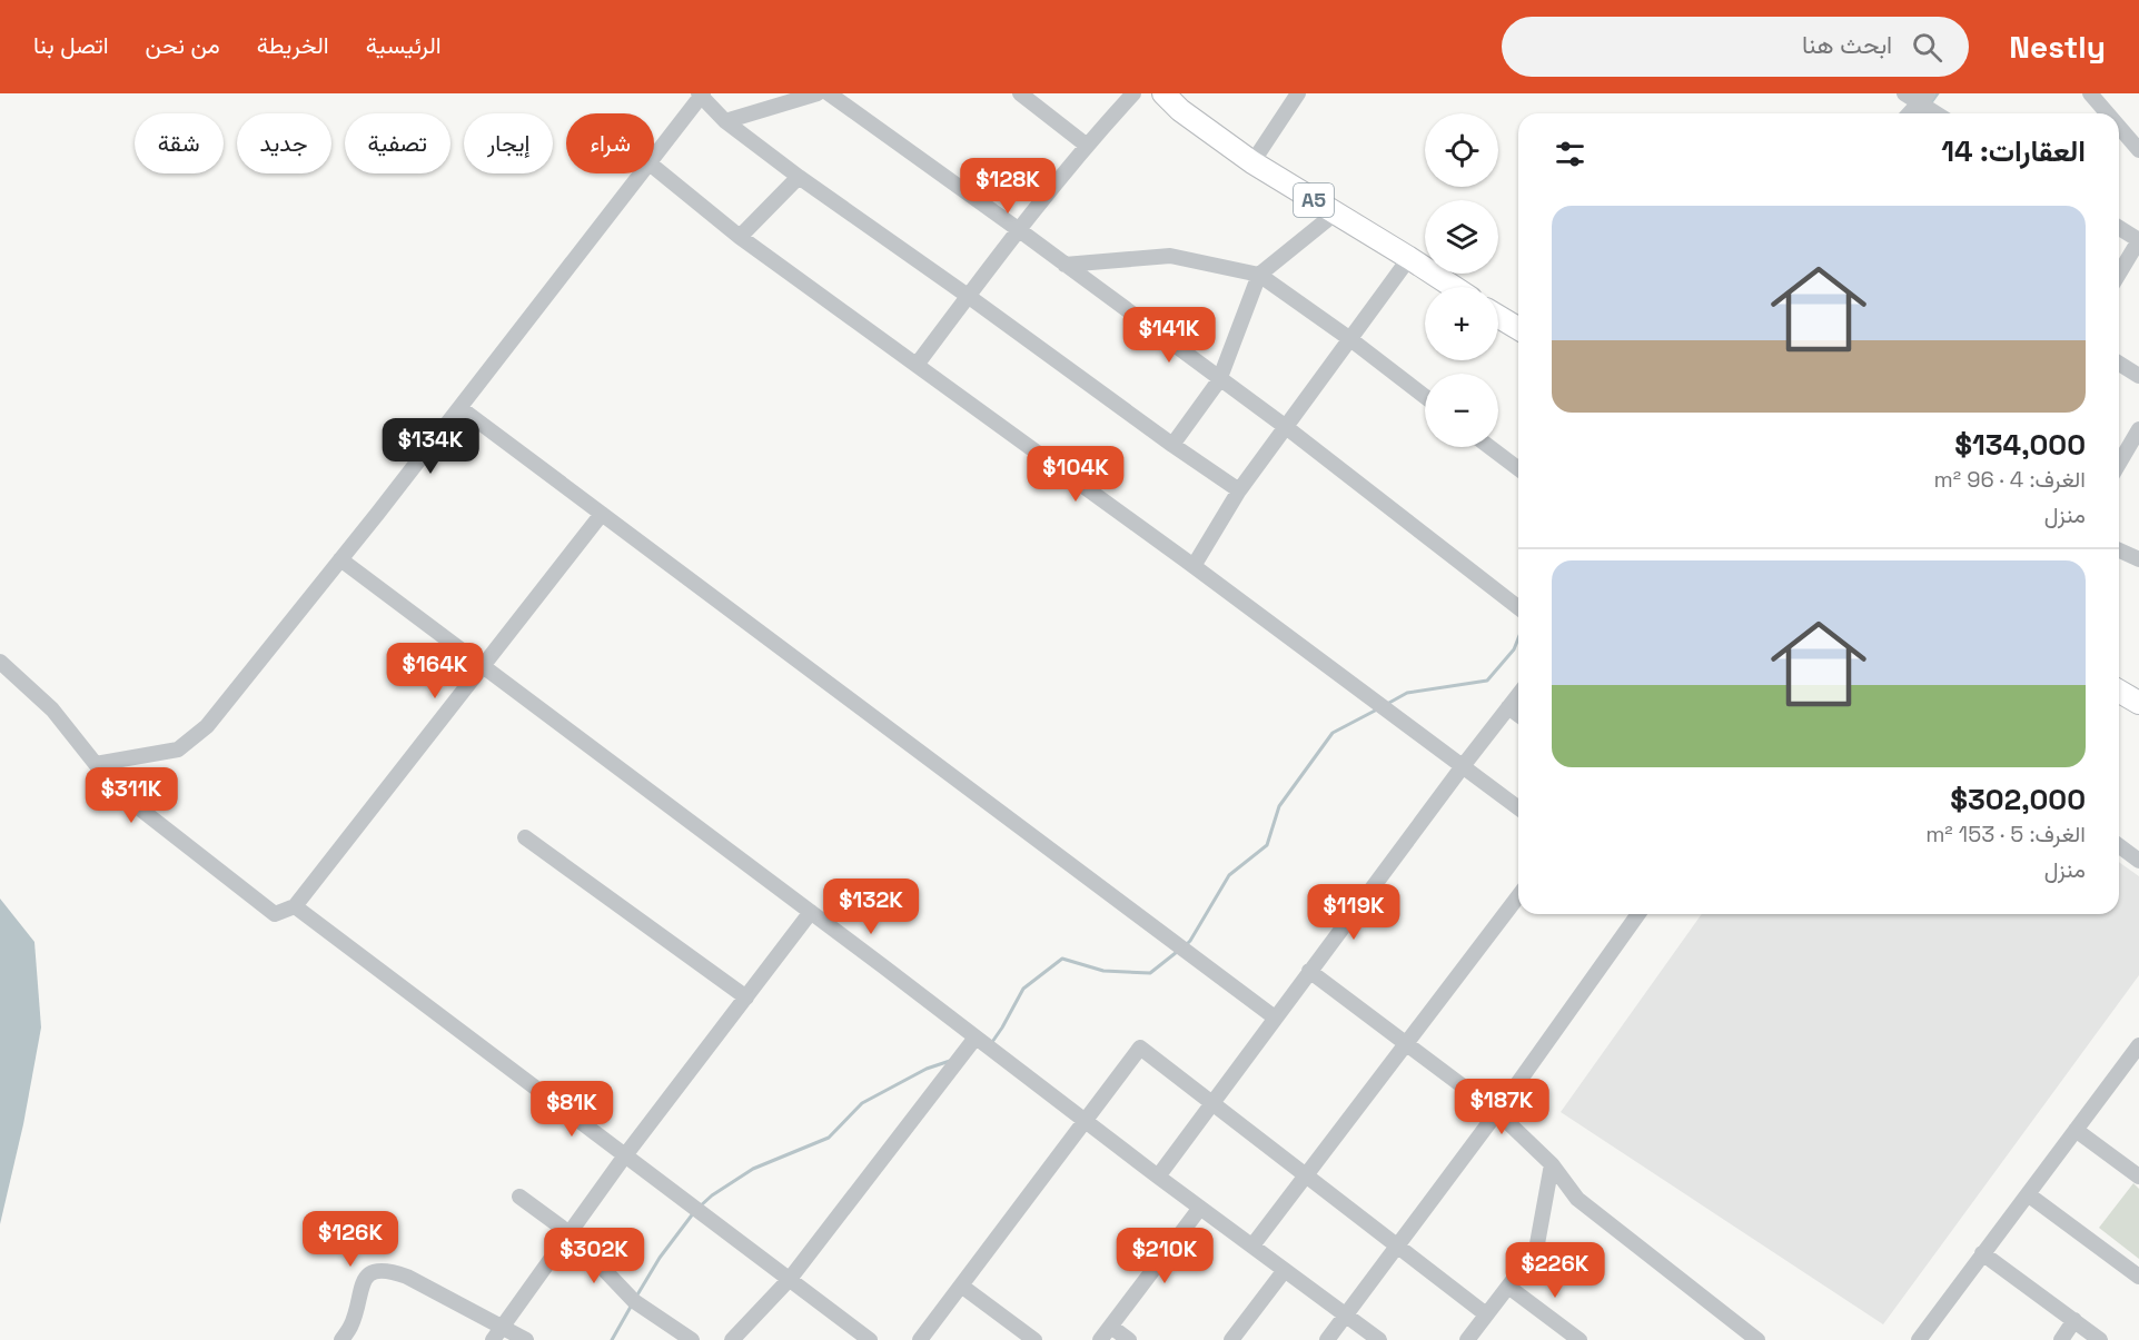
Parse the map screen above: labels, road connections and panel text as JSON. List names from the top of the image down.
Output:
{
  "streets": {
    "highway": ["A5"]
  },
  "page": {
    "header": "Nestly",
    "search": "ابحث هنا",
    "nav": [
      "الرئيسية",
      "الخريطة",
      "من نحن",
      "اتصل بنا"
    ],
    "map_buttons": ["+", "−"],
    "chip": [
      "شراء",
      "إيجار",
      "تصفية",
      "جديد",
      "شقة"
    ],
    "heading": "العقارات: 14",
    "price": [
      "$128K",
      "$141K",
      "$134K",
      "$104K",
      "$164K",
      "$311K",
      "$132K",
      "$119K",
      "$187K",
      "$81K",
      "$126K",
      "$302K",
      "$210K",
      "$226K"
    ],
    "list": [
      {
        "name": "$134,000",
        "note": "الغرف: 4 · 96 m² · منزل"
      },
      {
        "name": "$302,000",
        "note": "الغرف: 5 · 153 m² · منزل"
      }
    ]
  }
}
